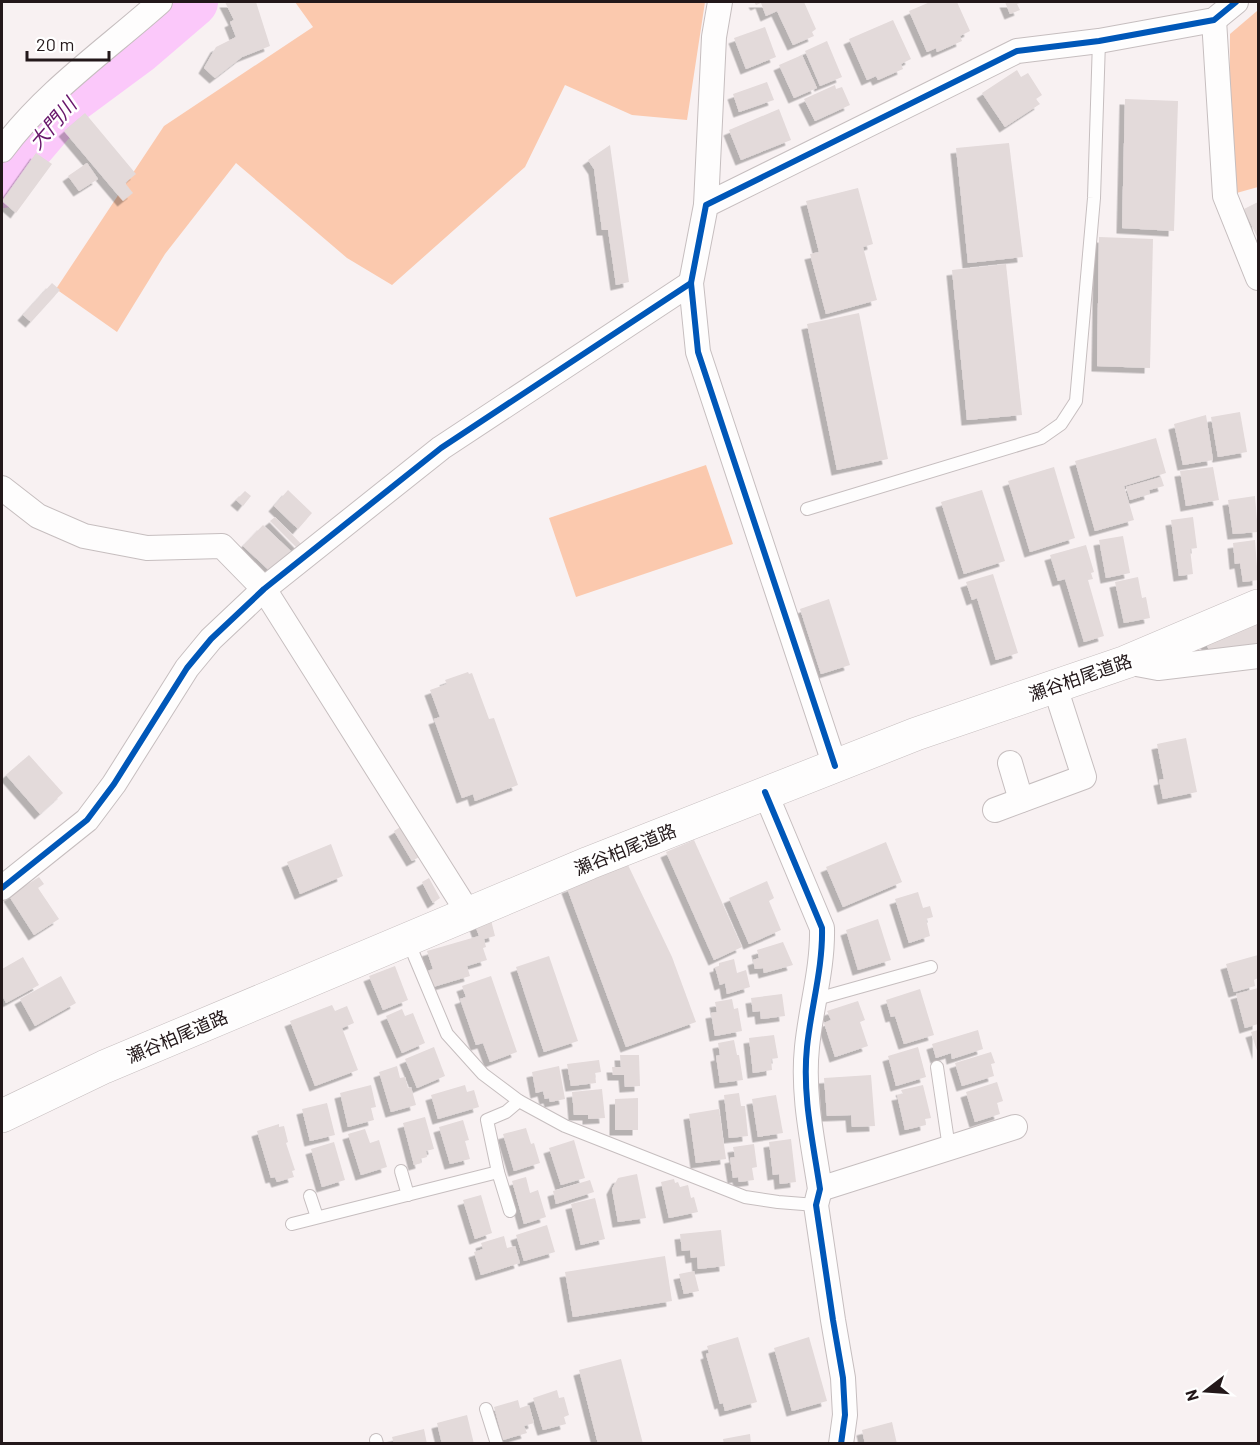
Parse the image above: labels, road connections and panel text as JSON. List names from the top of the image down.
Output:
{
  "streets": {
    "main road": ["瀬谷柏尾道路"]
  },
  "water": ["大門川"],
  "scale_bar": "20 m",
  "north": "left"
}
